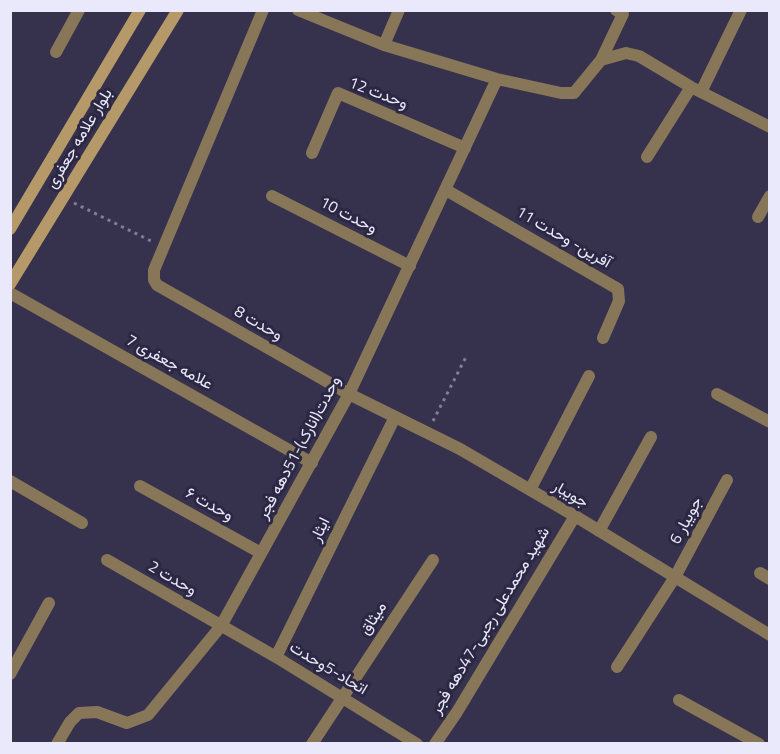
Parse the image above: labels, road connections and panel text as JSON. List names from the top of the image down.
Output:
{
  "streets": {
    "main road": ["بلوار علامه جعفری"],
    "street": [
      "وحدت 12",
      "وحدت 10",
      "آفرین- وحدت 11",
      "وحدت 8",
      "علامه جعفری 7",
      "وحدت(انارک)-51دهه فجر",
      "جویبار",
      "وحدت ۶",
      "جویبار 6",
      "ایثار",
      "وحدت 2",
      "میثاق",
      "شهید محمدعلی رجبی-47دهه فجر",
      "اتحاد-5وحدت"
    ]
  },
  "crossings": [
    ["وحدت 12", "وحدت(انارک)-51دهه فجر"],
    ["وحدت 10", "وحدت(انارک)-51دهه فجر"],
    ["آفرین- وحدت 11", "وحدت(انارک)-51دهه فجر"],
    ["وحدت 8", "وحدت(انارک)-51دهه فجر"],
    ["وحدت 8", "جویبار"],
    ["علامه جعفری 7", "وحدت(انارک)-51دهه فجر"],
    ["وحدت(انارک)-51دهه فجر", "جویبار"],
    ["وحدت(انارک)-51دهه فجر", "وحدت ۶"],
    ["وحدت(انارک)-51دهه فجر", "وحدت 2"],
    ["وحدت(انارک)-51دهه فجر", "اتحاد-5وحدت"],
    ["جویبار", "جویبار 6"],
    ["جویبار", "ایثار"],
    ["جویبار", "شهید محمدعلی رجبی-47دهه فجر"],
    ["ایثار", "اتحاد-5وحدت"],
    ["وحدت 2", "اتحاد-5وحدت"],
    ["میثاق", "اتحاد-5وحدت"]
  ]
}
